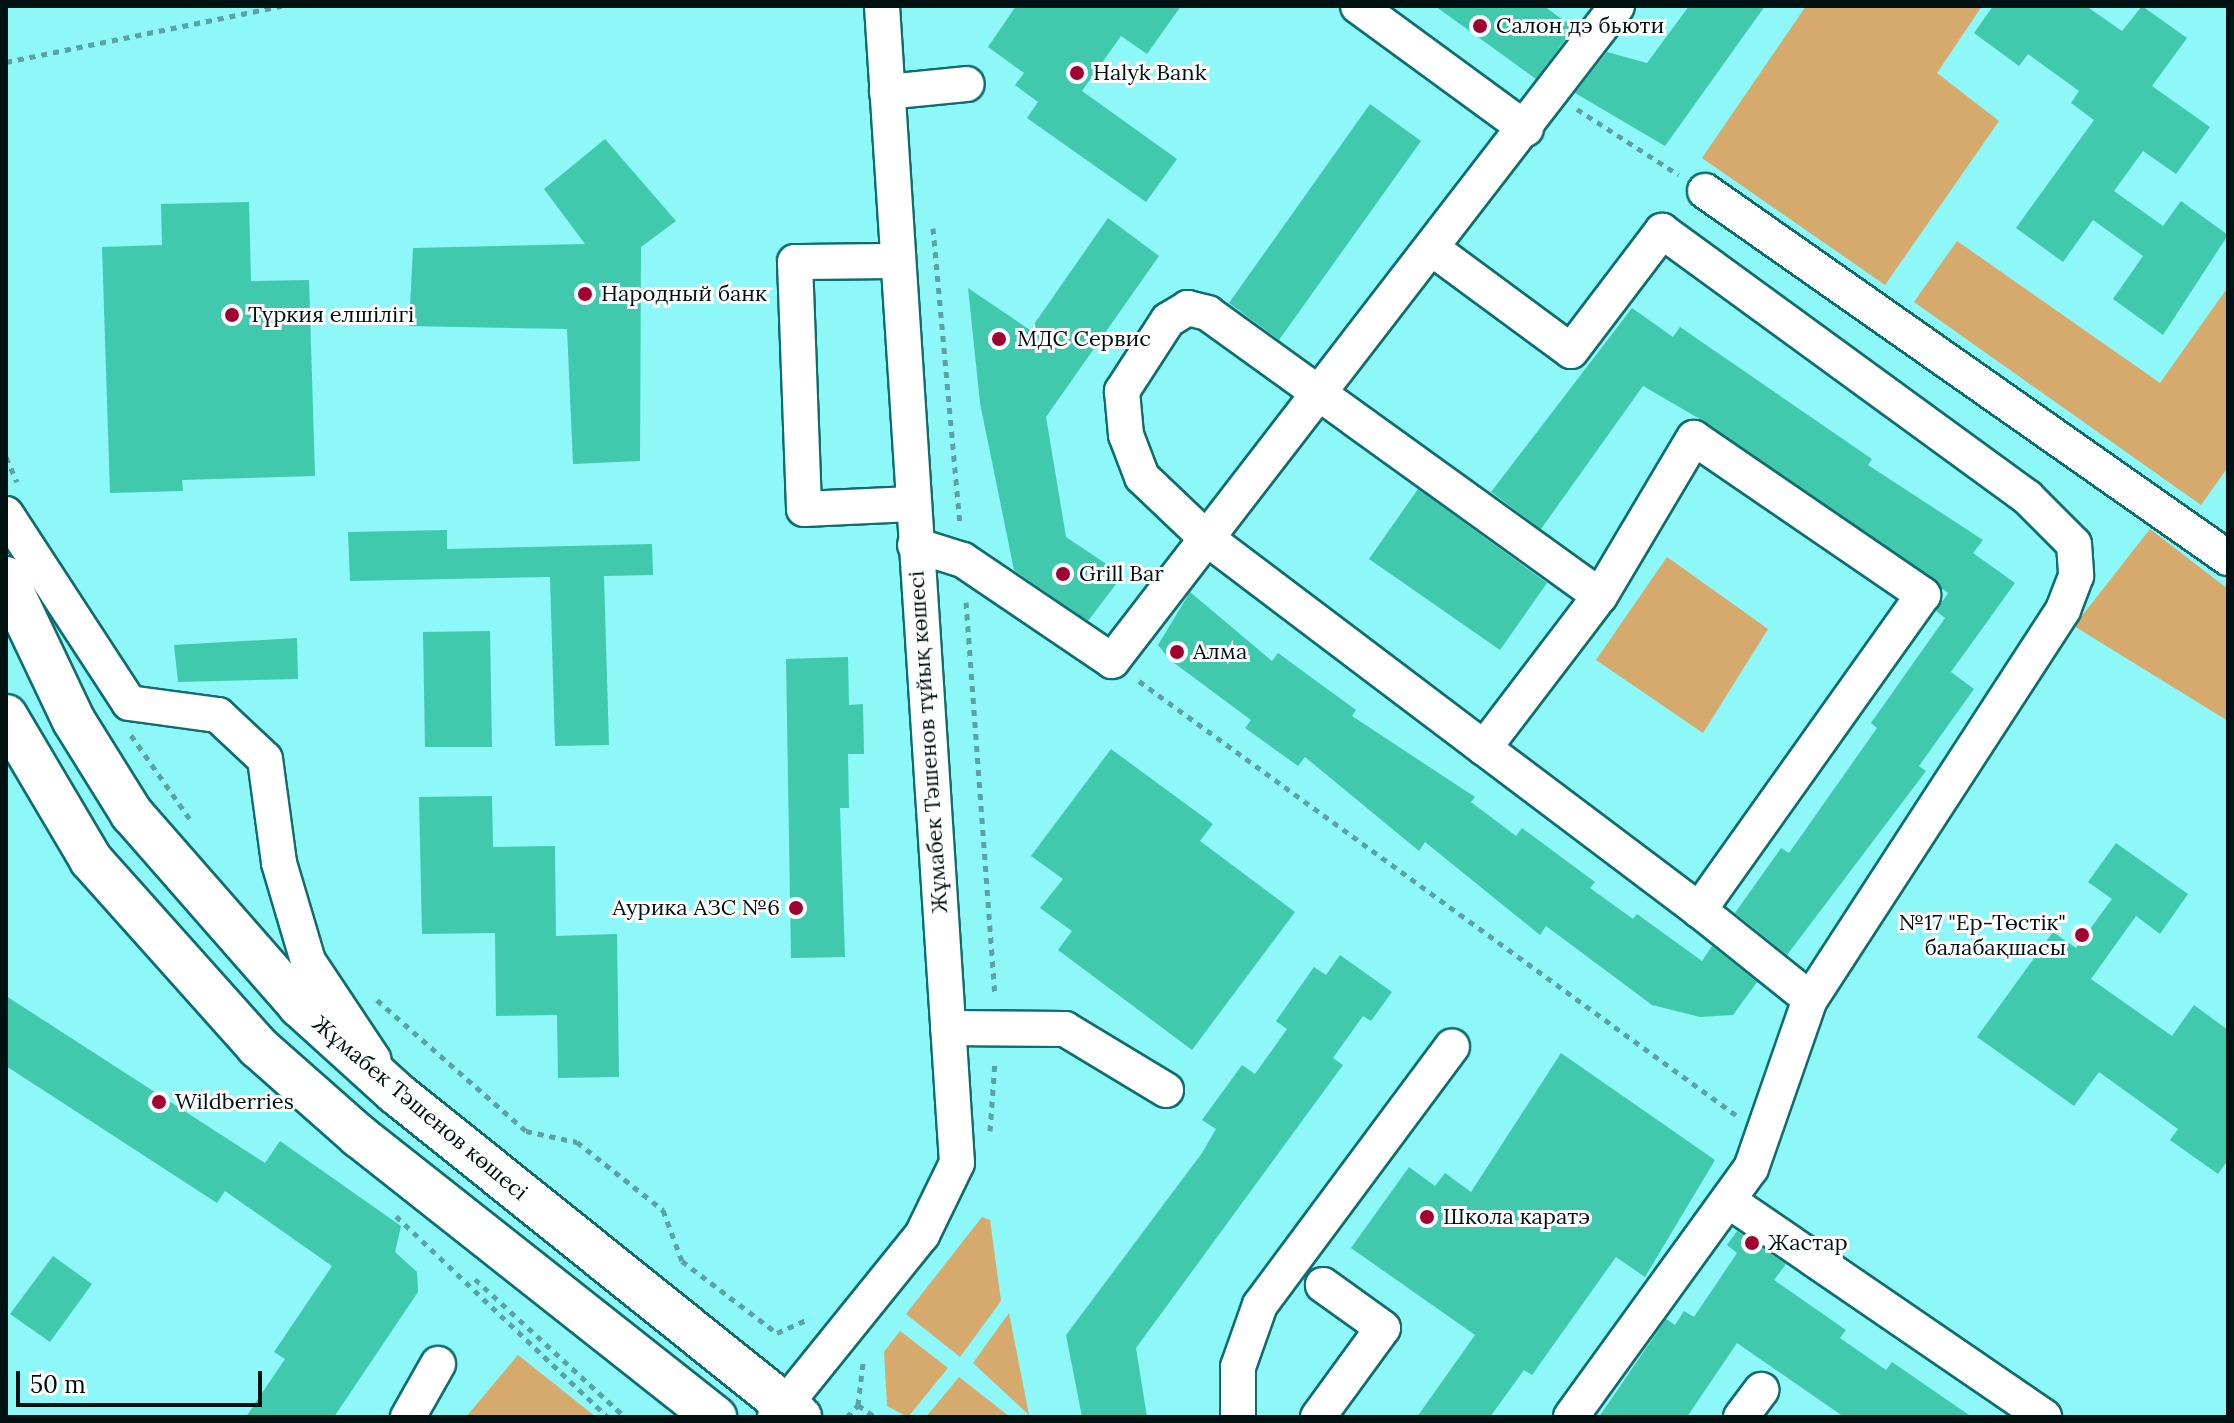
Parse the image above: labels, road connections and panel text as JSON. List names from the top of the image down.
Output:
{
  "streets": {
    "main road": ["Жұмабек Тәшенов көшесі"],
    "street": ["Жұмабек Тәшенов тұйық көшесі"]
  },
  "crossings": [
    ["Жұмабек Тәшенов тұйық көшесі", "Жұмабек Тәшенов көшесі"]
  ],
  "places": [
    "Салон дэ бьюти",
    "Halyk Bank",
    "Народный банк",
    "Түркия елшілігі",
    "МДС Сервис",
    "Grill Bar",
    "Алма",
    "Аурика АЗС №6",
    "№17 \"Ер-Төстік\" балабақшасы",
    "Wildberries",
    "Школа каратэ",
    "Жастар"
  ],
  "scale_bar": "50 m"
}
